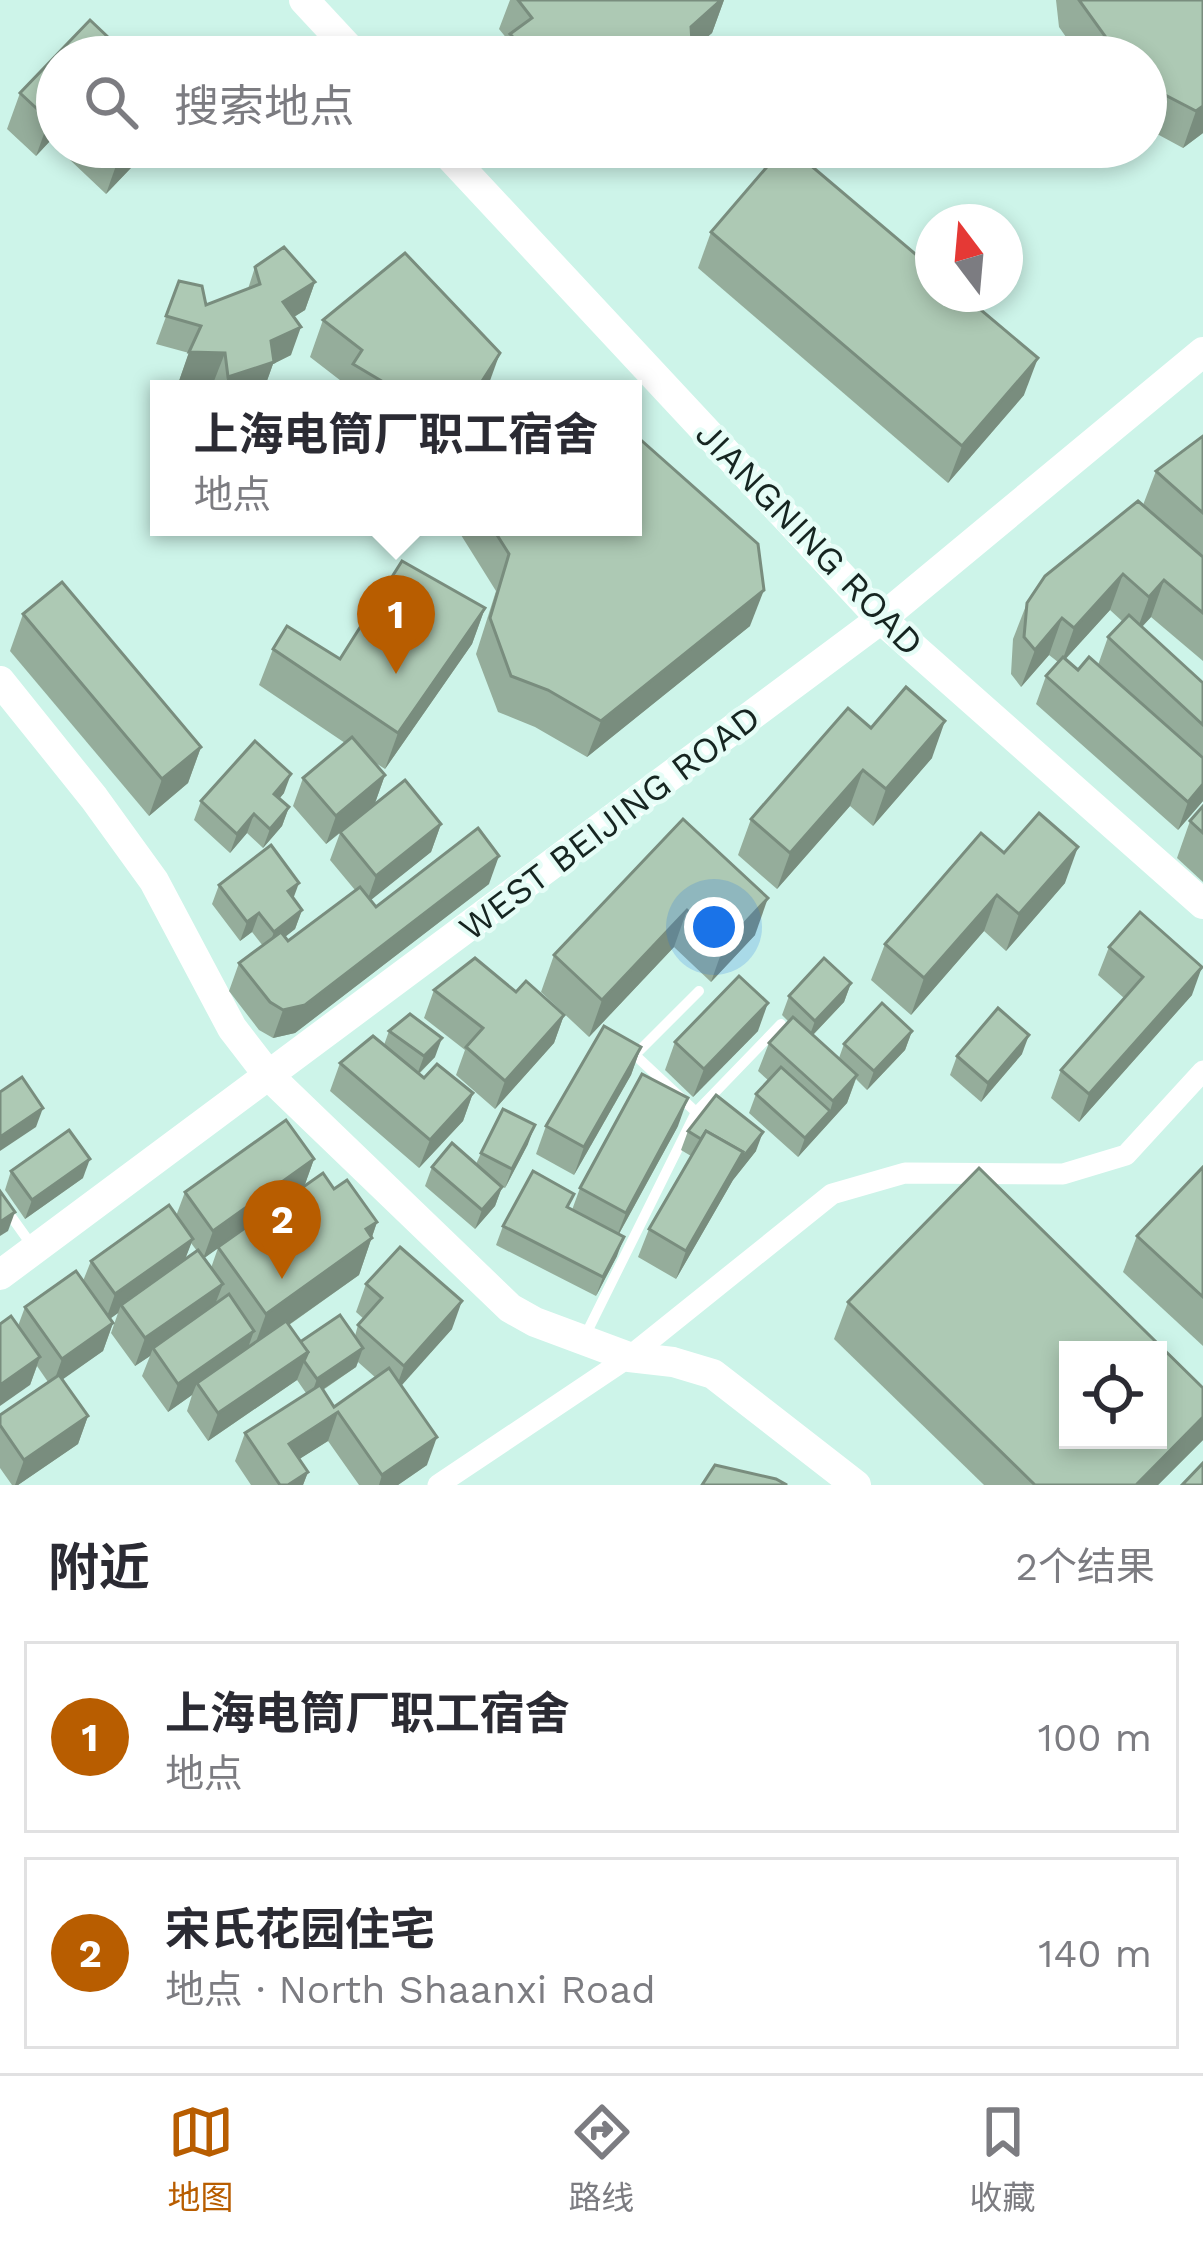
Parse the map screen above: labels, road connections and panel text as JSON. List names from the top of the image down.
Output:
{
  "streets": {
    "main road": ["JIANGNING ROAD", "WEST BEIJING ROAD"]
  },
  "crossings": [
    ["JIANGNING ROAD", "WEST BEIJING ROAD"]
  ],
  "north": "top",
  "page": {
    "search": "搜索地点",
    "popup": ["上海电筒厂职工宿舍", "地点"],
    "pins": ["1", "2"],
    "heading": ["附近", "2个结果"],
    "list": [
      {
        "mark": "1",
        "name": "上海电筒厂职工宿舍",
        "note": "地点",
        "value": "100 m"
      },
      {
        "mark": "2",
        "name": "宋氏花园住宅",
        "note": "地点 · North Shaanxi Road",
        "value": "140 m"
      }
    ],
    "nav": ["地图", "路线", "收藏"]
  }
}
